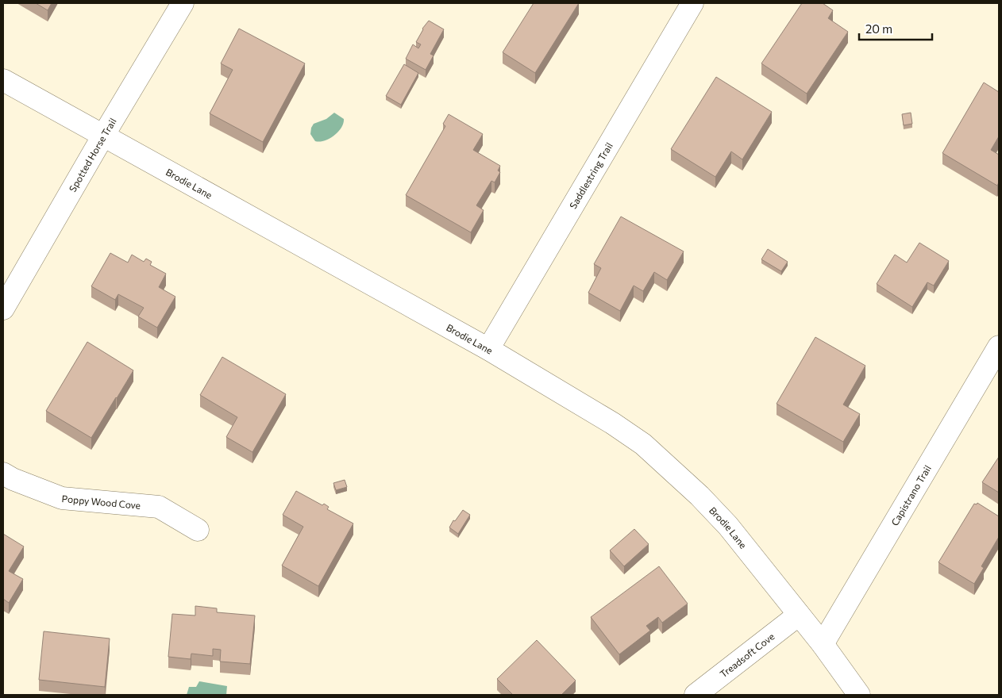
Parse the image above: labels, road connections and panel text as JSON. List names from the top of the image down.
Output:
{
  "streets": {
    "street": [
      "Spotted Horse Trail",
      "Saddlestring Trail",
      "Brodie Lane",
      "Capistrano Trail",
      "Poppy Wood Cove",
      "Treadsoft Cove"
    ]
  },
  "crossings": [
    ["Spotted Horse Trail", "Brodie Lane"],
    ["Saddlestring Trail", "Brodie Lane"],
    ["Brodie Lane", "Capistrano Trail"],
    ["Brodie Lane", "Treadsoft Cove"]
  ],
  "scale_bar": "20 m"
}
